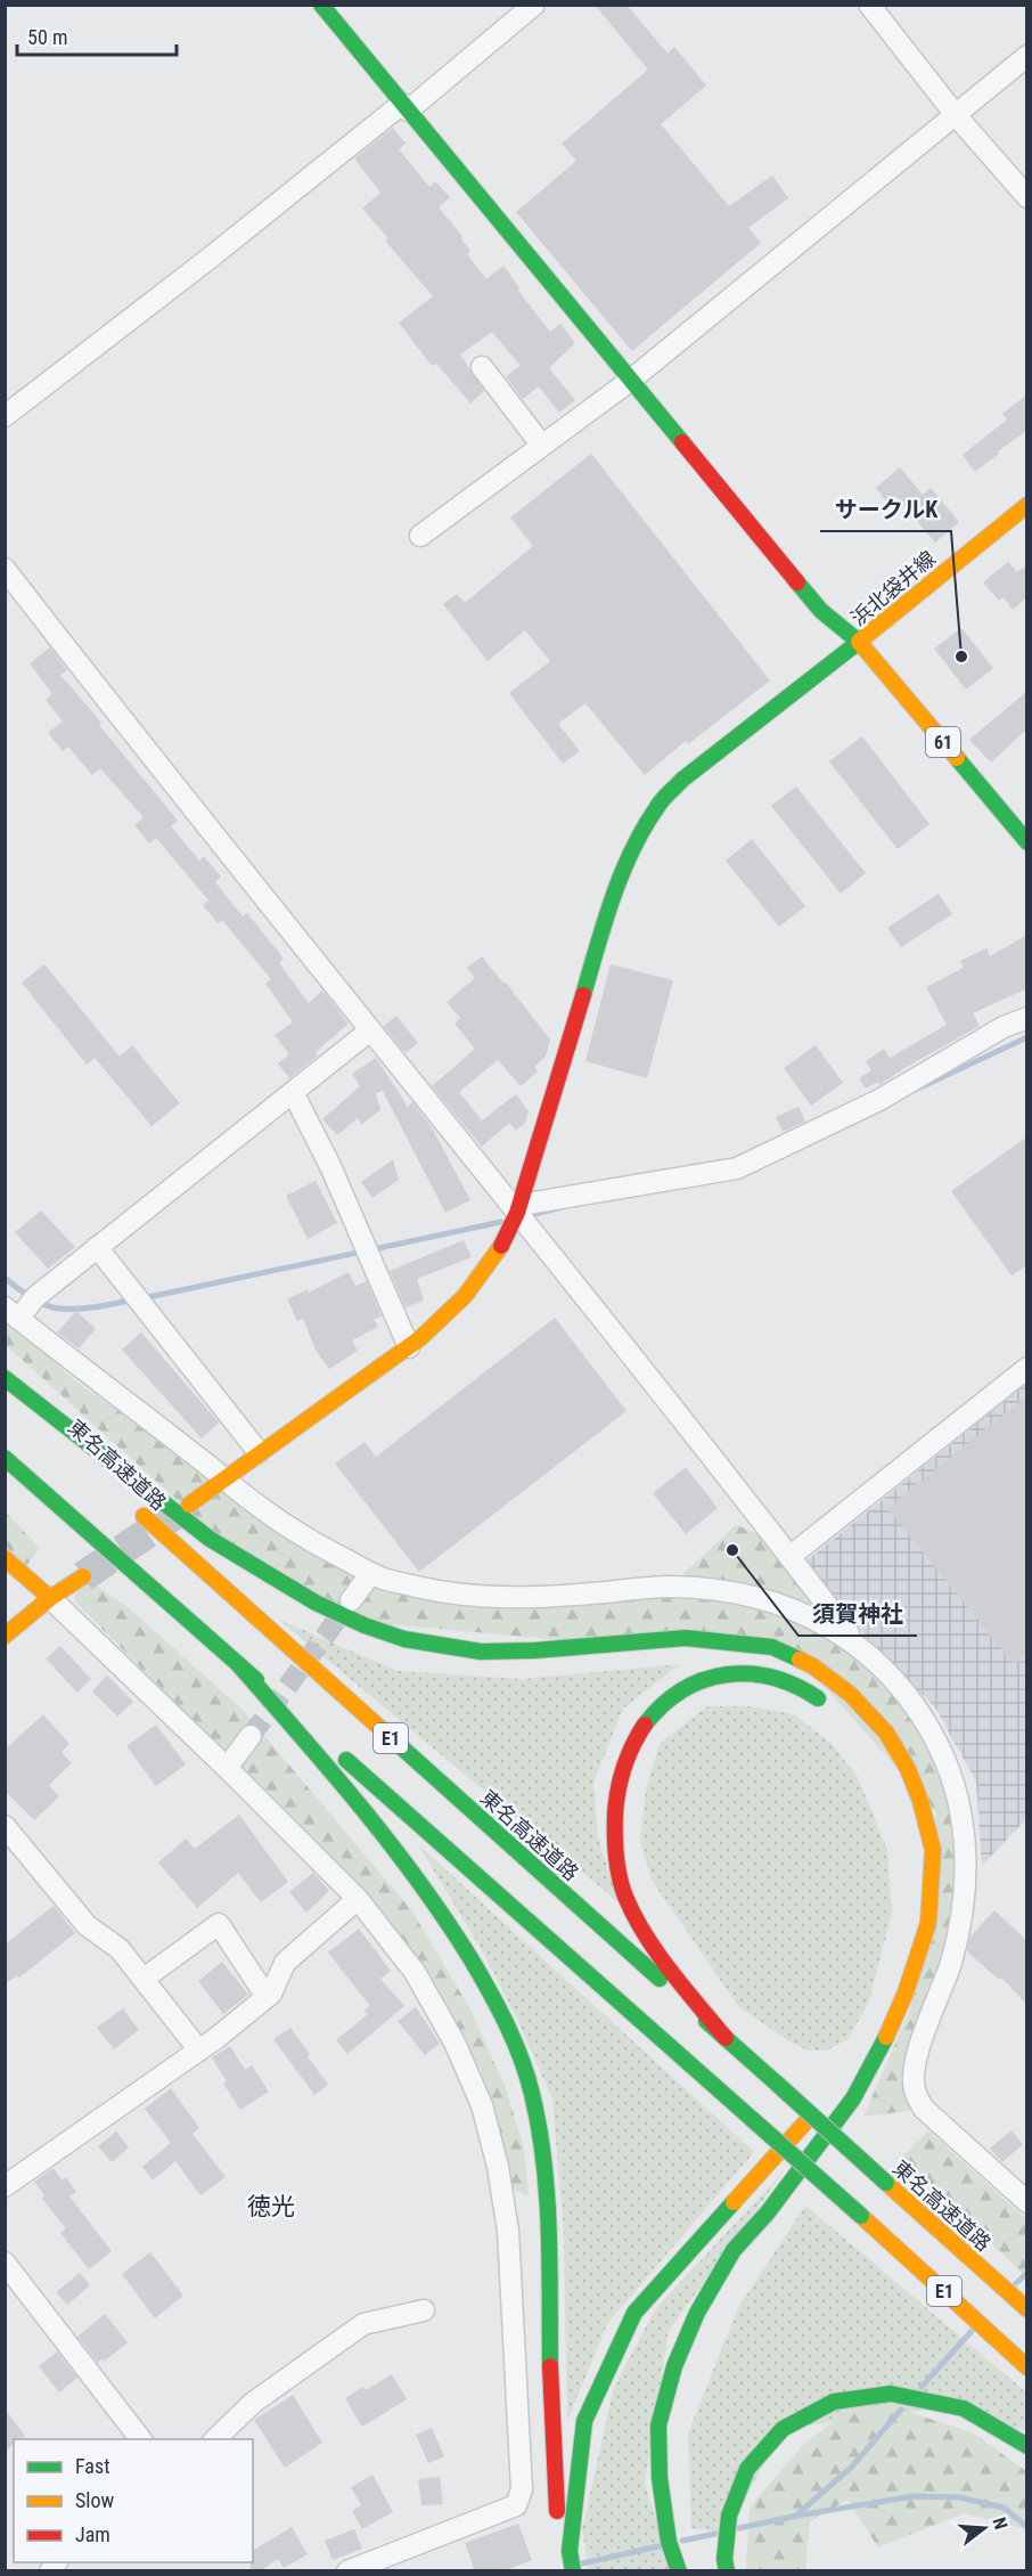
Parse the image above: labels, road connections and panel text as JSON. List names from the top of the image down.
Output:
{
  "streets": {
    "main road": [
      "浜北袋井線",
      "61",
      "東名高速道路",
      "E1"
    ]
  },
  "districts": ["徳光"],
  "places": ["サークルK", "須賀神社"],
  "legend": ["Fast", "Slow", "Jam"],
  "scale_bar": "50 m",
  "north": "right"
}
